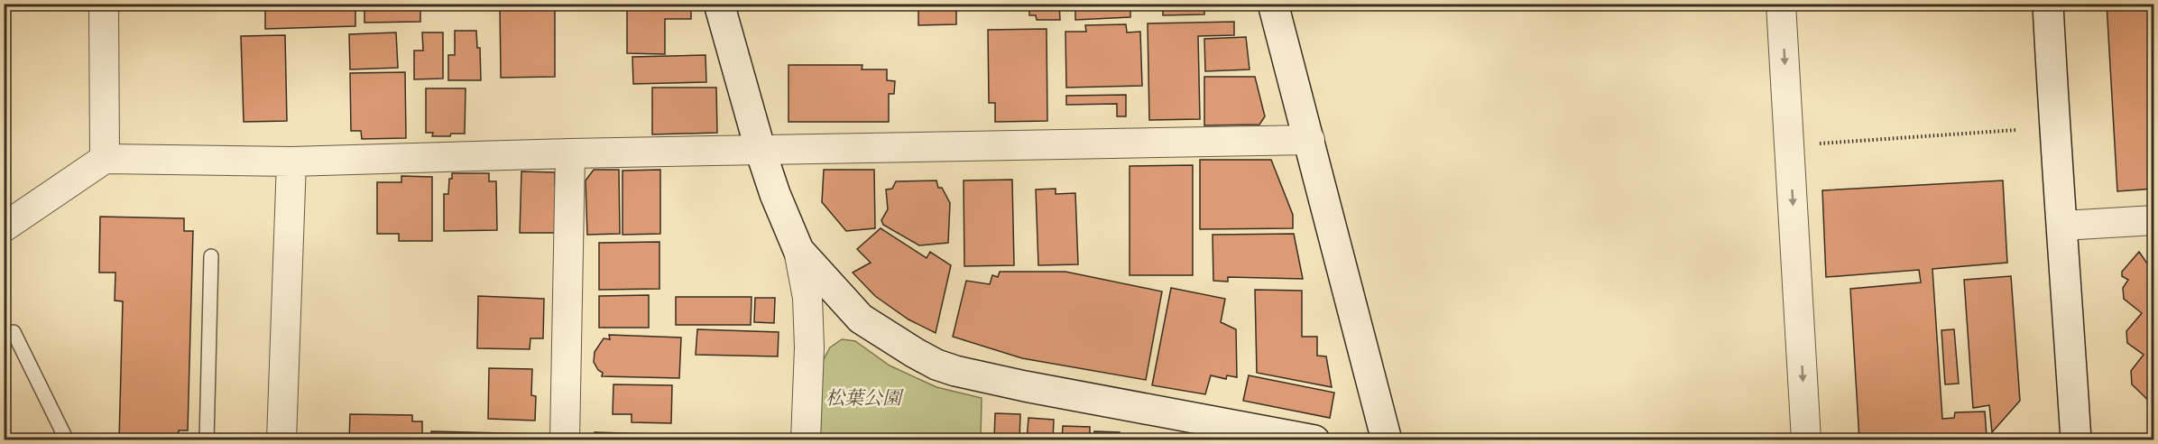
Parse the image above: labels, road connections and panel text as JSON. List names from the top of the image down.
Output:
{
  "parks": ["松葉公園"]
}
